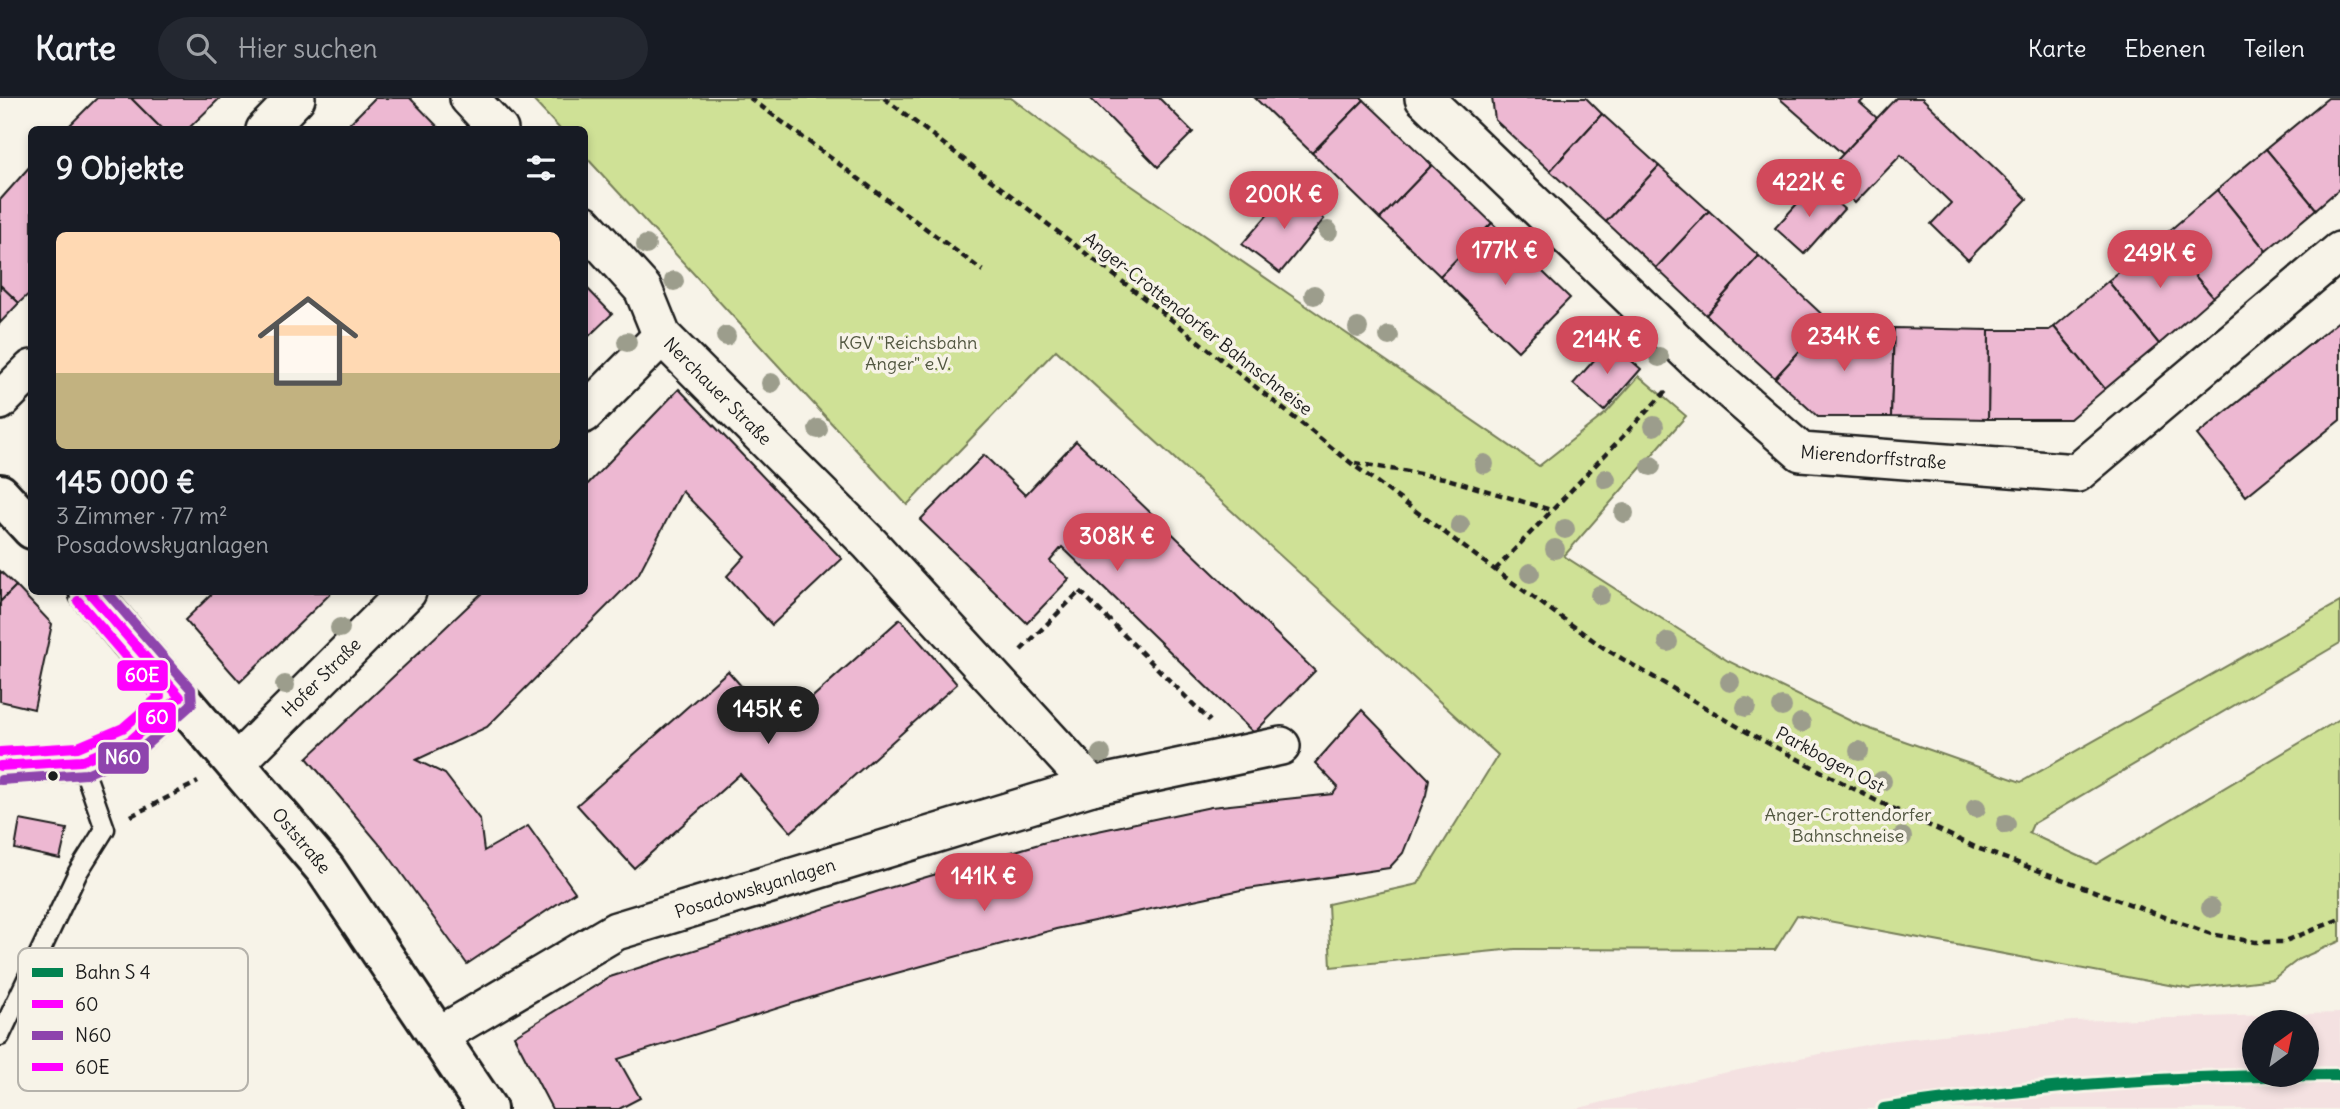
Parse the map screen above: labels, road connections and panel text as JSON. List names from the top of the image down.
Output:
{
  "streets": {
    "street": [
      "Nerchauer Straße",
      "Mierendorffstraße",
      "Hofer Straße",
      "Oststraße",
      "Posadowskyanlagen"
    ],
    "path": ["Anger-Crottendorfer Bahnschneise", "Parkbogen Ost"]
  },
  "crossings": [
    ["Anger-Crottendorfer Bahnschneise", "Parkbogen Ost"],
    ["Hofer Straße", "Oststraße"],
    ["Oststraße", "Posadowskyanlagen"]
  ],
  "parks": ["KGV \"Reichsbahn Anger\" e.V.", "Anger-Crottendorfer Bahnschneise"],
  "lines": ["transit line 60", "transit line N60", "transit line 60E"],
  "legend": [
    "Bahn S 4",
    "60",
    "N60",
    "60E"
  ],
  "north": "top right",
  "page": {
    "header": "Karte",
    "search": "Hier suchen",
    "nav": ["Karte", "Ebenen", "Teilen"],
    "heading": "9 Objekte",
    "price": [
      "422K €",
      "200K €",
      "177K €",
      "249K €",
      "234K €",
      "214K €",
      "308K €",
      "145K €",
      "141K €"
    ],
    "list": [
      {
        "name": "145 000 €",
        "note": "3 Zimmer · 77 m² · Posadowskyanlagen"
      }
    ]
  }
}
